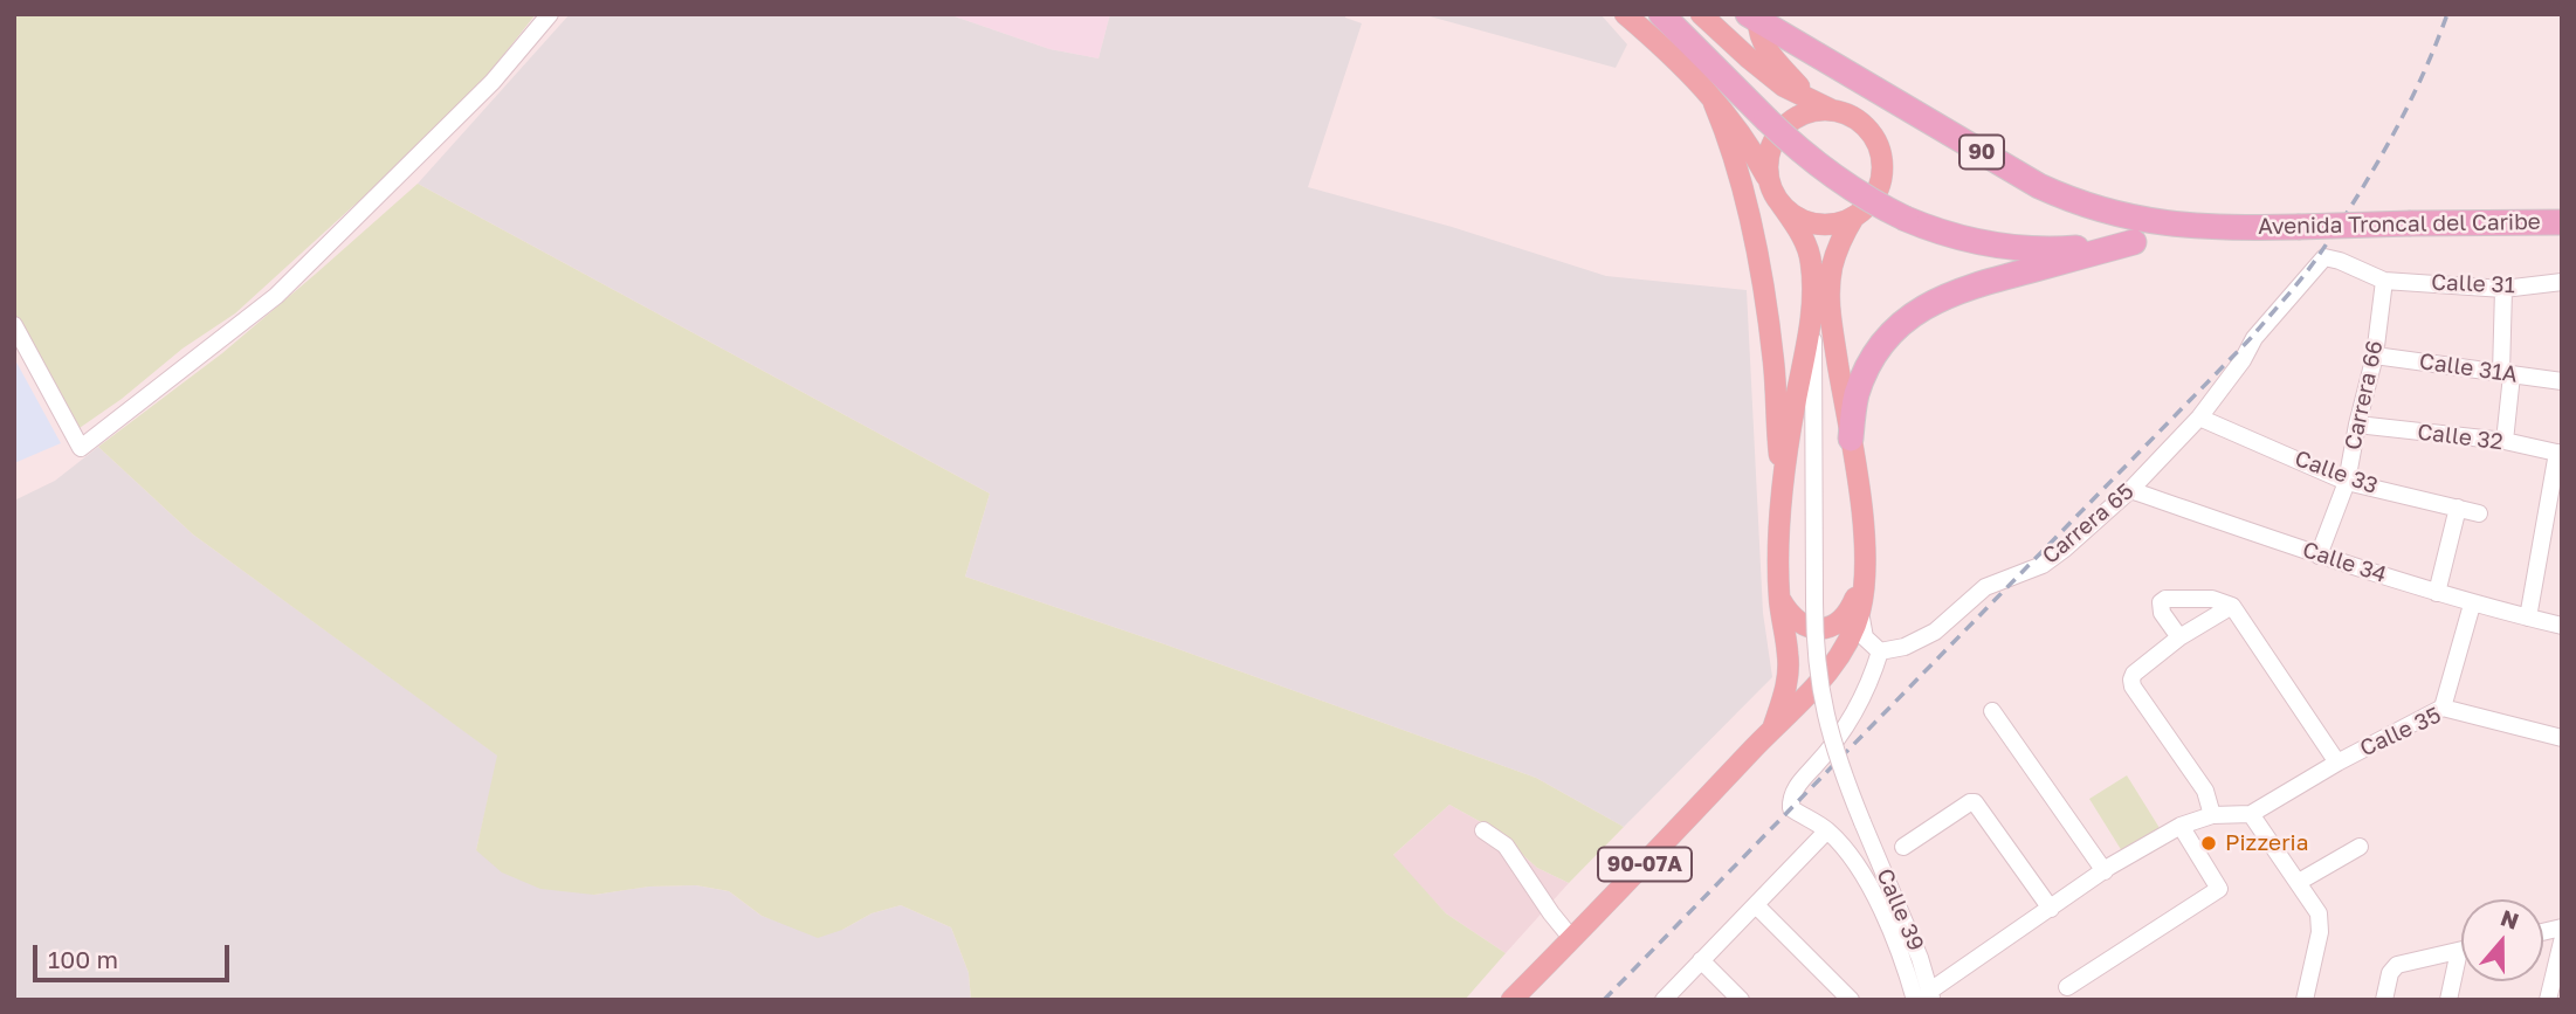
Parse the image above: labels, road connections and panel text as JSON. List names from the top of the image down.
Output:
{
  "streets": {
    "highway": ["90", "Avenida Troncal del Caribe"],
    "main road": ["90-07A"],
    "street": [
      "Calle 31",
      "Calle 31A",
      "Carrera 66",
      "Calle 32",
      "Calle 33",
      "Carrera 65",
      "Calle 34",
      "Calle 35",
      "Calle 39"
    ]
  },
  "crossings": [
    ["Calle 31", "Carrera 66"],
    ["Calle 31", "Carrera 65"],
    ["Calle 31A", "Carrera 66"],
    ["Carrera 66", "Calle 32"],
    ["Carrera 66", "Calle 33"],
    ["Carrera 66", "Carrera 65"],
    ["Carrera 66", "Calle 34"],
    ["Calle 33", "Carrera 65"],
    ["Carrera 65", "Calle 34"],
    ["90-07A", "Calle 39"]
  ],
  "places": ["Pizzeria"],
  "scale_bar": "100 m",
  "north": "top"
}
